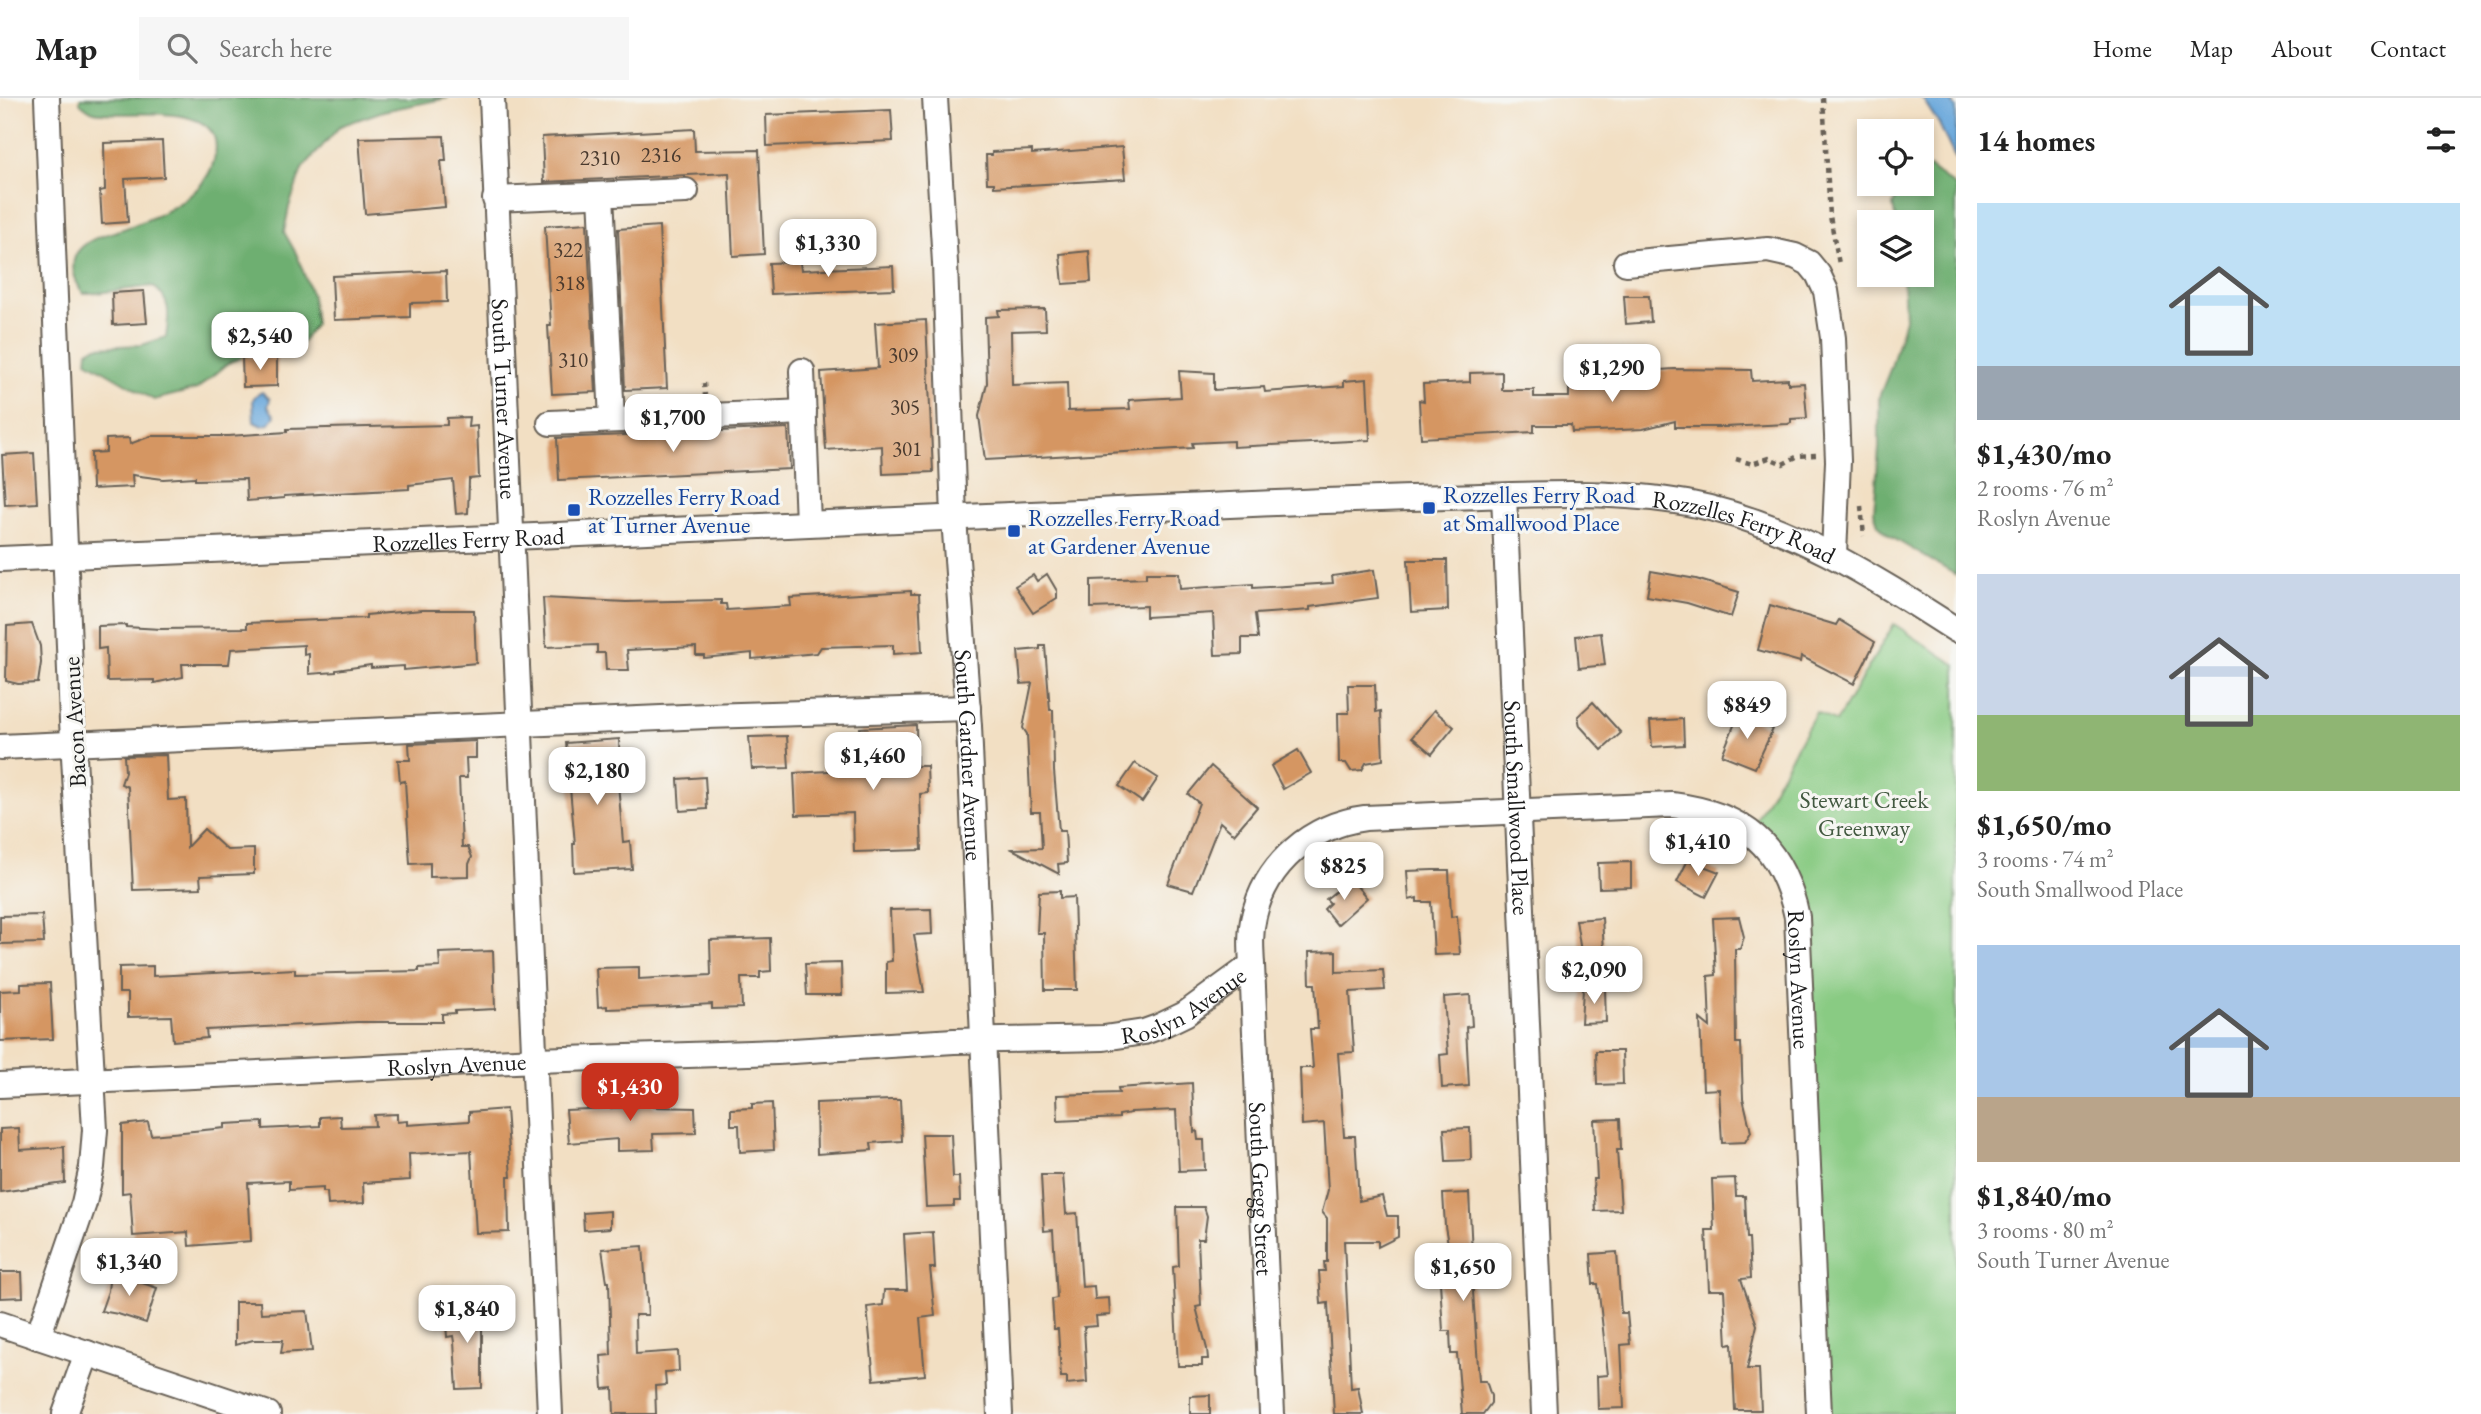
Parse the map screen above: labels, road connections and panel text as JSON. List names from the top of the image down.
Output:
{
  "streets": {
    "street": [
      "South Turner Avenue",
      "Rozzelles Ferry Road",
      "Bacon Avenue",
      "South Gardner Avenue",
      "South Smallwood Place",
      "Roslyn Avenue",
      "South Gregg Street"
    ]
  },
  "crossings": [
    ["South Turner Avenue", "Rozzelles Ferry Road"],
    ["South Turner Avenue", "Roslyn Avenue"],
    ["Rozzelles Ferry Road", "Bacon Avenue"],
    ["Rozzelles Ferry Road", "South Gardner Avenue"],
    ["Rozzelles Ferry Road", "South Smallwood Place"],
    ["Bacon Avenue", "Roslyn Avenue"],
    ["South Gardner Avenue", "Roslyn Avenue"],
    ["South Smallwood Place", "Roslyn Avenue"],
    ["Roslyn Avenue", "South Gregg Street"]
  ],
  "parks": ["Stewart Creek Greenway"],
  "places": {
    "transit": ["Rozzelles Ferry Road at Smallwood Place", "Rozzelles Ferry Road at Turner Avenue", "Rozzelles Ferry Road at Gardener Avenue"]
  },
  "house_numbers": [
    "2316",
    "2310",
    "322",
    "318",
    "309",
    "310",
    "305",
    "301"
  ],
  "page": {
    "header": "Map",
    "search": "Search here",
    "nav": [
      "Home",
      "Map",
      "About",
      "Contact"
    ],
    "heading": "14 homes",
    "list": [
      {
        "name": "$1,430/mo",
        "note": "2 rooms · 76 m² · Roslyn Avenue"
      },
      {
        "name": "$1,650/mo",
        "note": "3 rooms · 74 m² · South Smallwood Place"
      },
      {
        "name": "$1,840/mo",
        "note": "3 rooms · 80 m² · South Turner Avenue"
      }
    ],
    "price": [
      "$1,330",
      "$2,540",
      "$1,290",
      "$1,700",
      "$849",
      "$1,460",
      "$2,180",
      "$1,410",
      "$825",
      "$2,090",
      "$1,430",
      "$1,340",
      "$1,650",
      "$1,840"
    ]
  }
}
